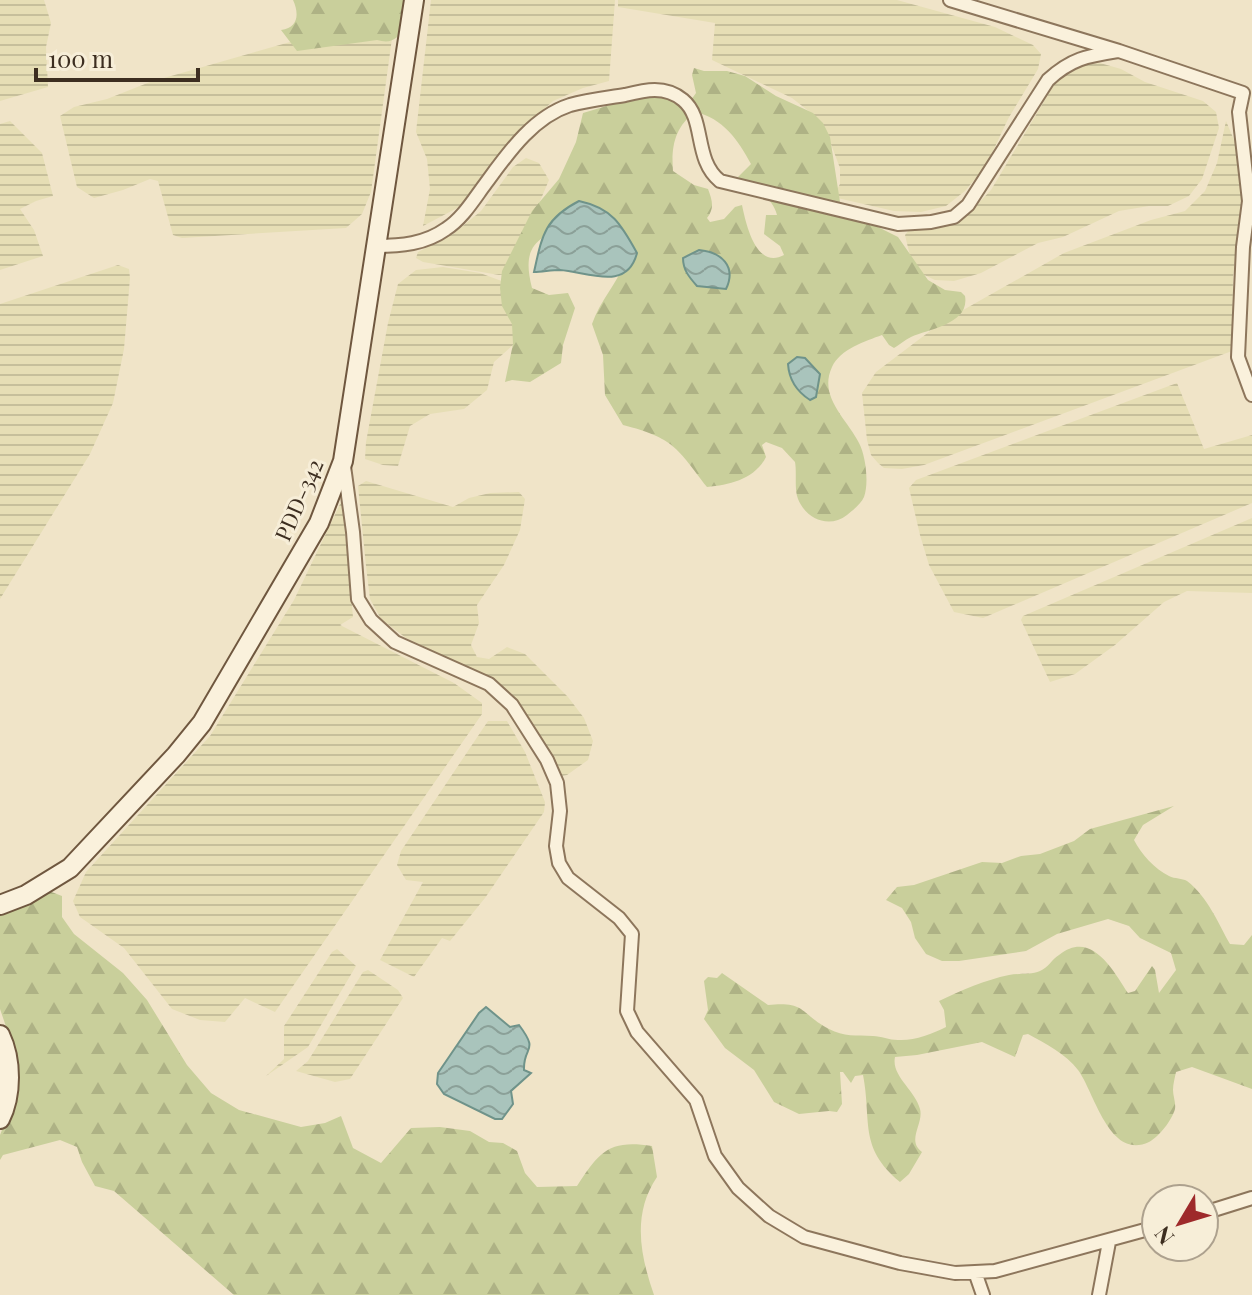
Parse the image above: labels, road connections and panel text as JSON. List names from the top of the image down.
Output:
{
  "streets": {
    "street": ["PDD-342"]
  },
  "scale_bar": "100 m",
  "north": "bottom left"
}
